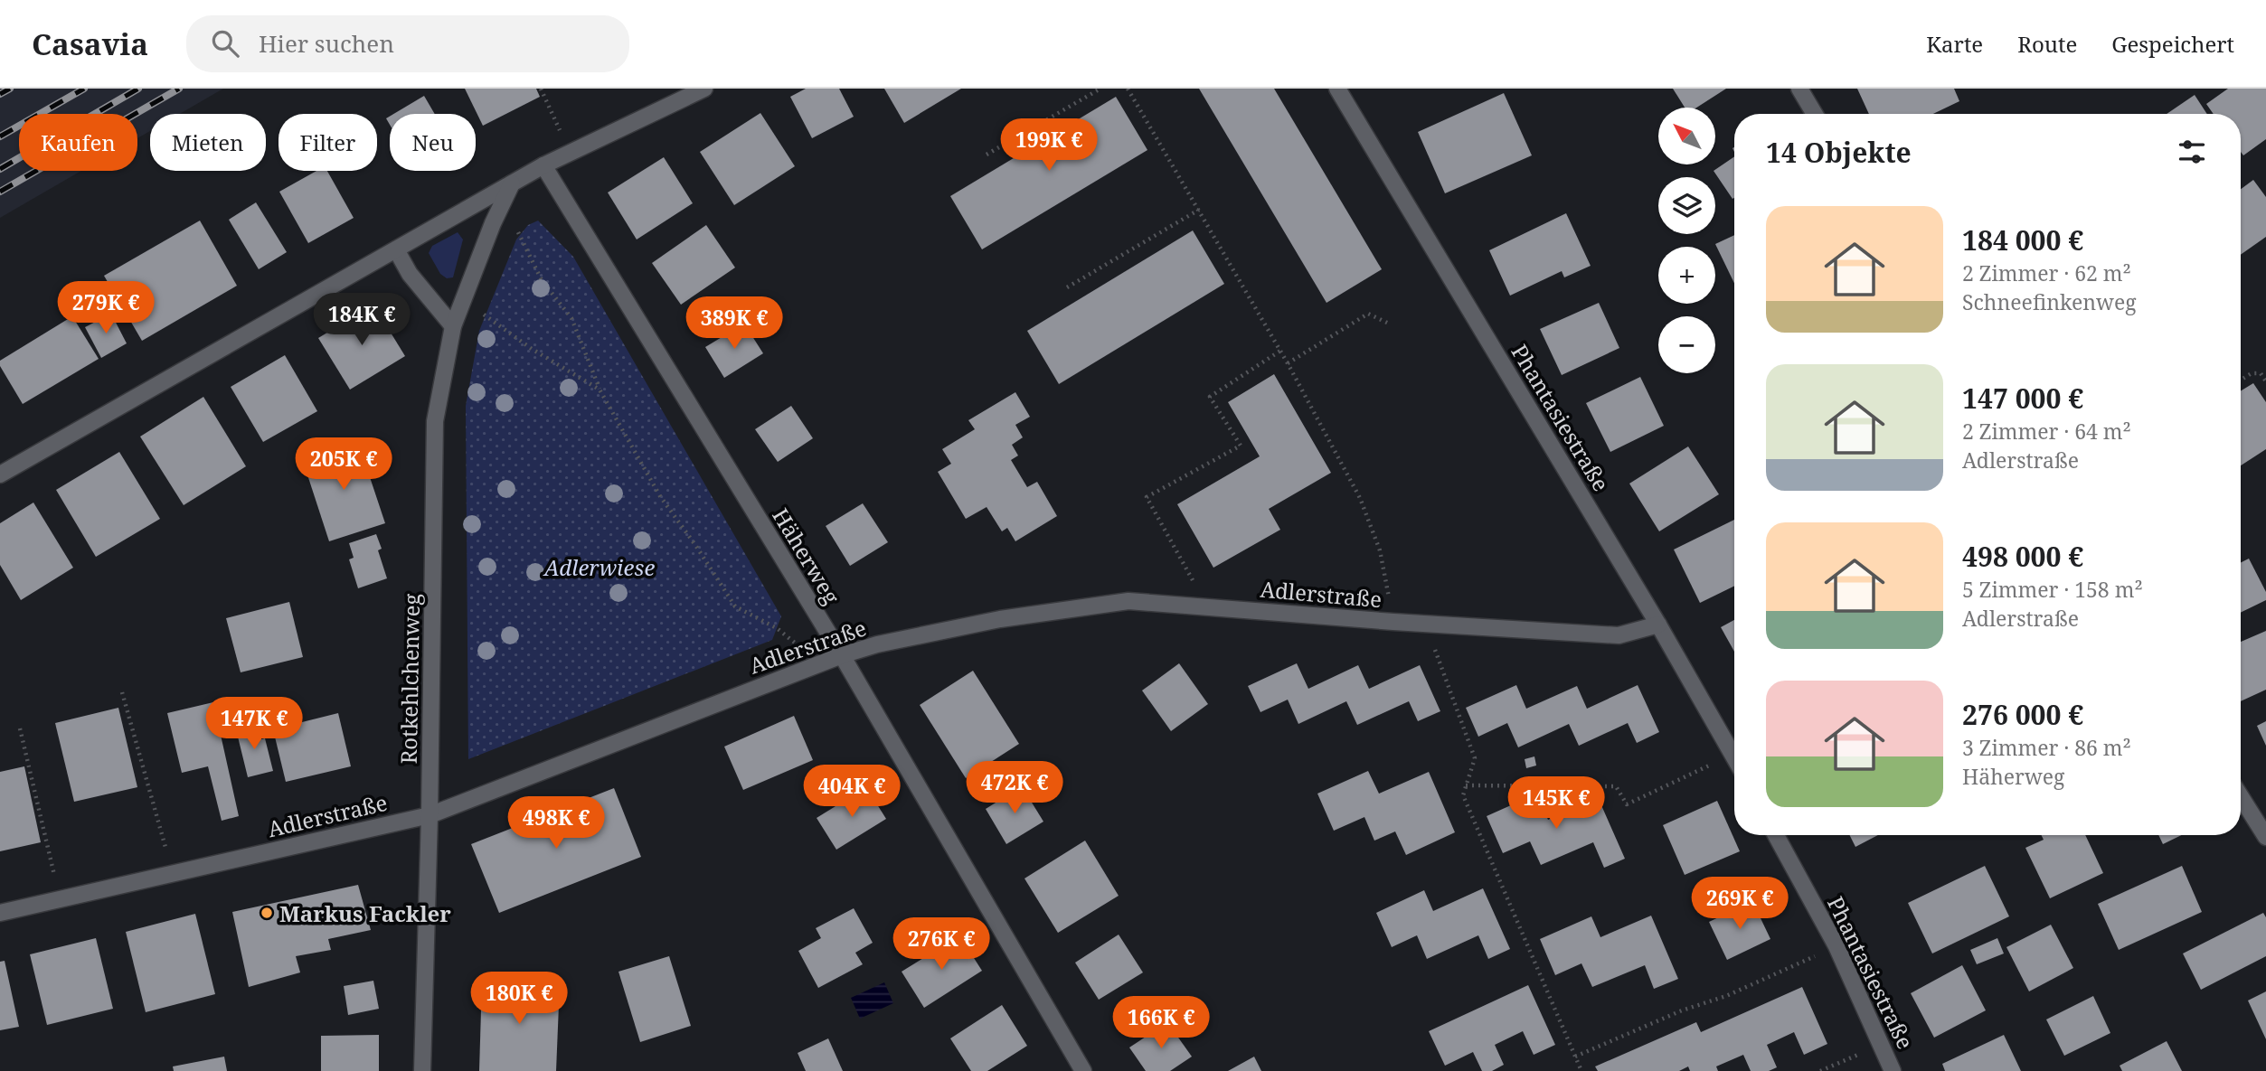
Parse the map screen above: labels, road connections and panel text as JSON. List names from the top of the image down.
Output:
{
  "streets": {
    "street": [
      "Phantasiestraße",
      "Häherweg",
      "Adlerstraße",
      "Rotkehlchenweg"
    ]
  },
  "crossings": [
    ["Phantasiestraße", "Adlerstraße"],
    ["Häherweg", "Adlerstraße"],
    ["Adlerstraße", "Rotkehlchenweg"]
  ],
  "parks": ["Adlerwiese"],
  "places": ["Markus Fackler"],
  "north": "top left",
  "page": {
    "header": "Casavia",
    "search": "Hier suchen",
    "nav": ["Karte", "Route", "Gespeichert"],
    "map_buttons": ["+", "−"],
    "chip": [
      "Kaufen",
      "Mieten",
      "Filter",
      "Neu"
    ],
    "heading": "14 Objekte",
    "price": [
      "199K €",
      "279K €",
      "184K €",
      "389K €",
      "205K €",
      "147K €",
      "472K €",
      "404K €",
      "145K €",
      "498K €",
      "269K €",
      "276K €",
      "180K €",
      "166K €"
    ],
    "list": [
      {
        "name": "184 000 €",
        "note": "2 Zimmer · 62 m² · Schneefinkenweg"
      },
      {
        "name": "147 000 €",
        "note": "2 Zimmer · 64 m² · Adlerstraße"
      },
      {
        "name": "498 000 €",
        "note": "5 Zimmer · 158 m² · Adlerstraße"
      },
      {
        "name": "276 000 €",
        "note": "3 Zimmer · 86 m² · Häherweg"
      }
    ]
  }
}
